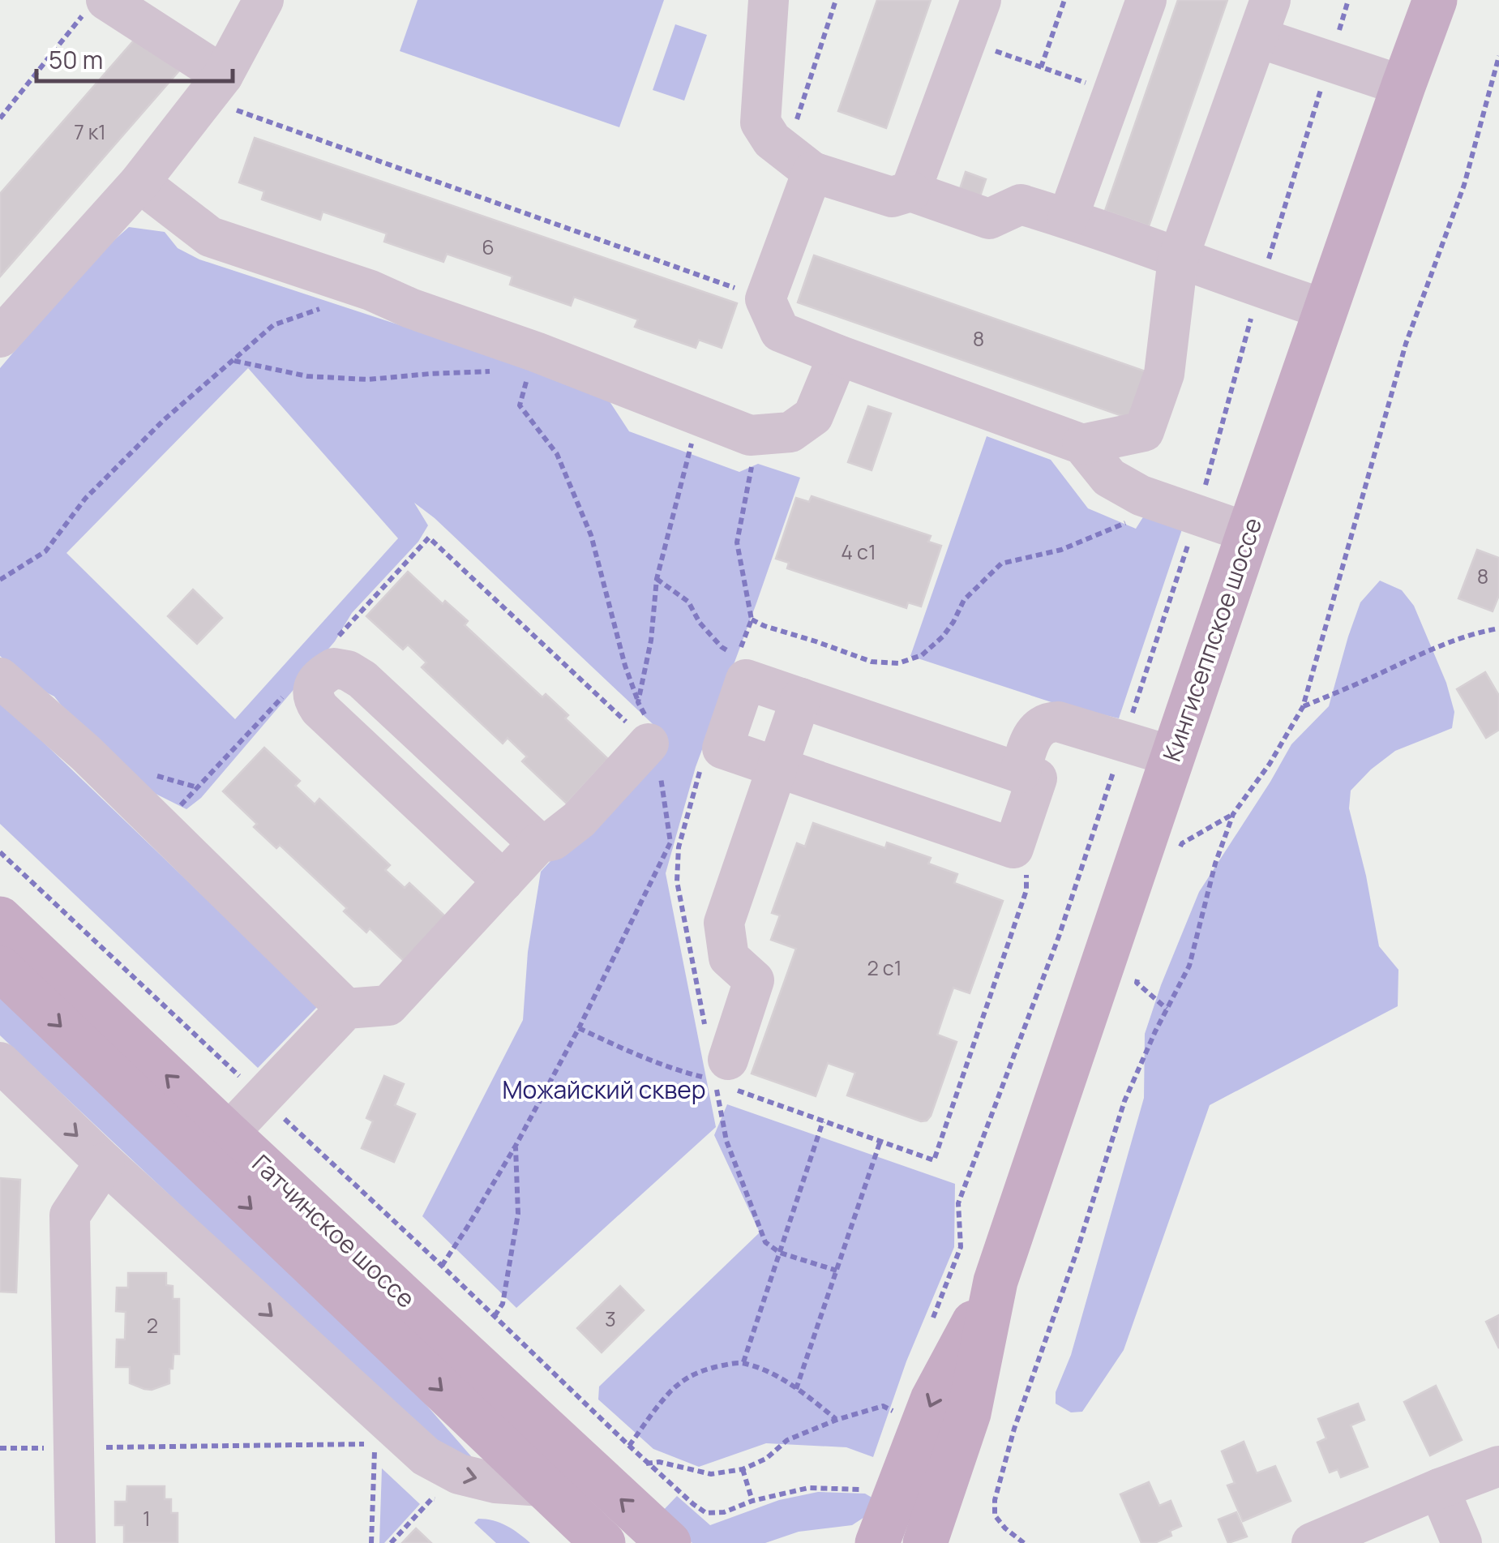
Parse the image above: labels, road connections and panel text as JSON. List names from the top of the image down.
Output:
{
  "streets": {
    "main road": ["Кингисеппское шоссе", "Гатчинское шоссе"]
  },
  "parks": ["Можайский сквер"],
  "house_numbers": [
    "7 к1",
    "6",
    "8",
    "4 с1",
    "8",
    "2 с1",
    "3",
    "2",
    "1"
  ],
  "scale_bar": "50 m"
}
